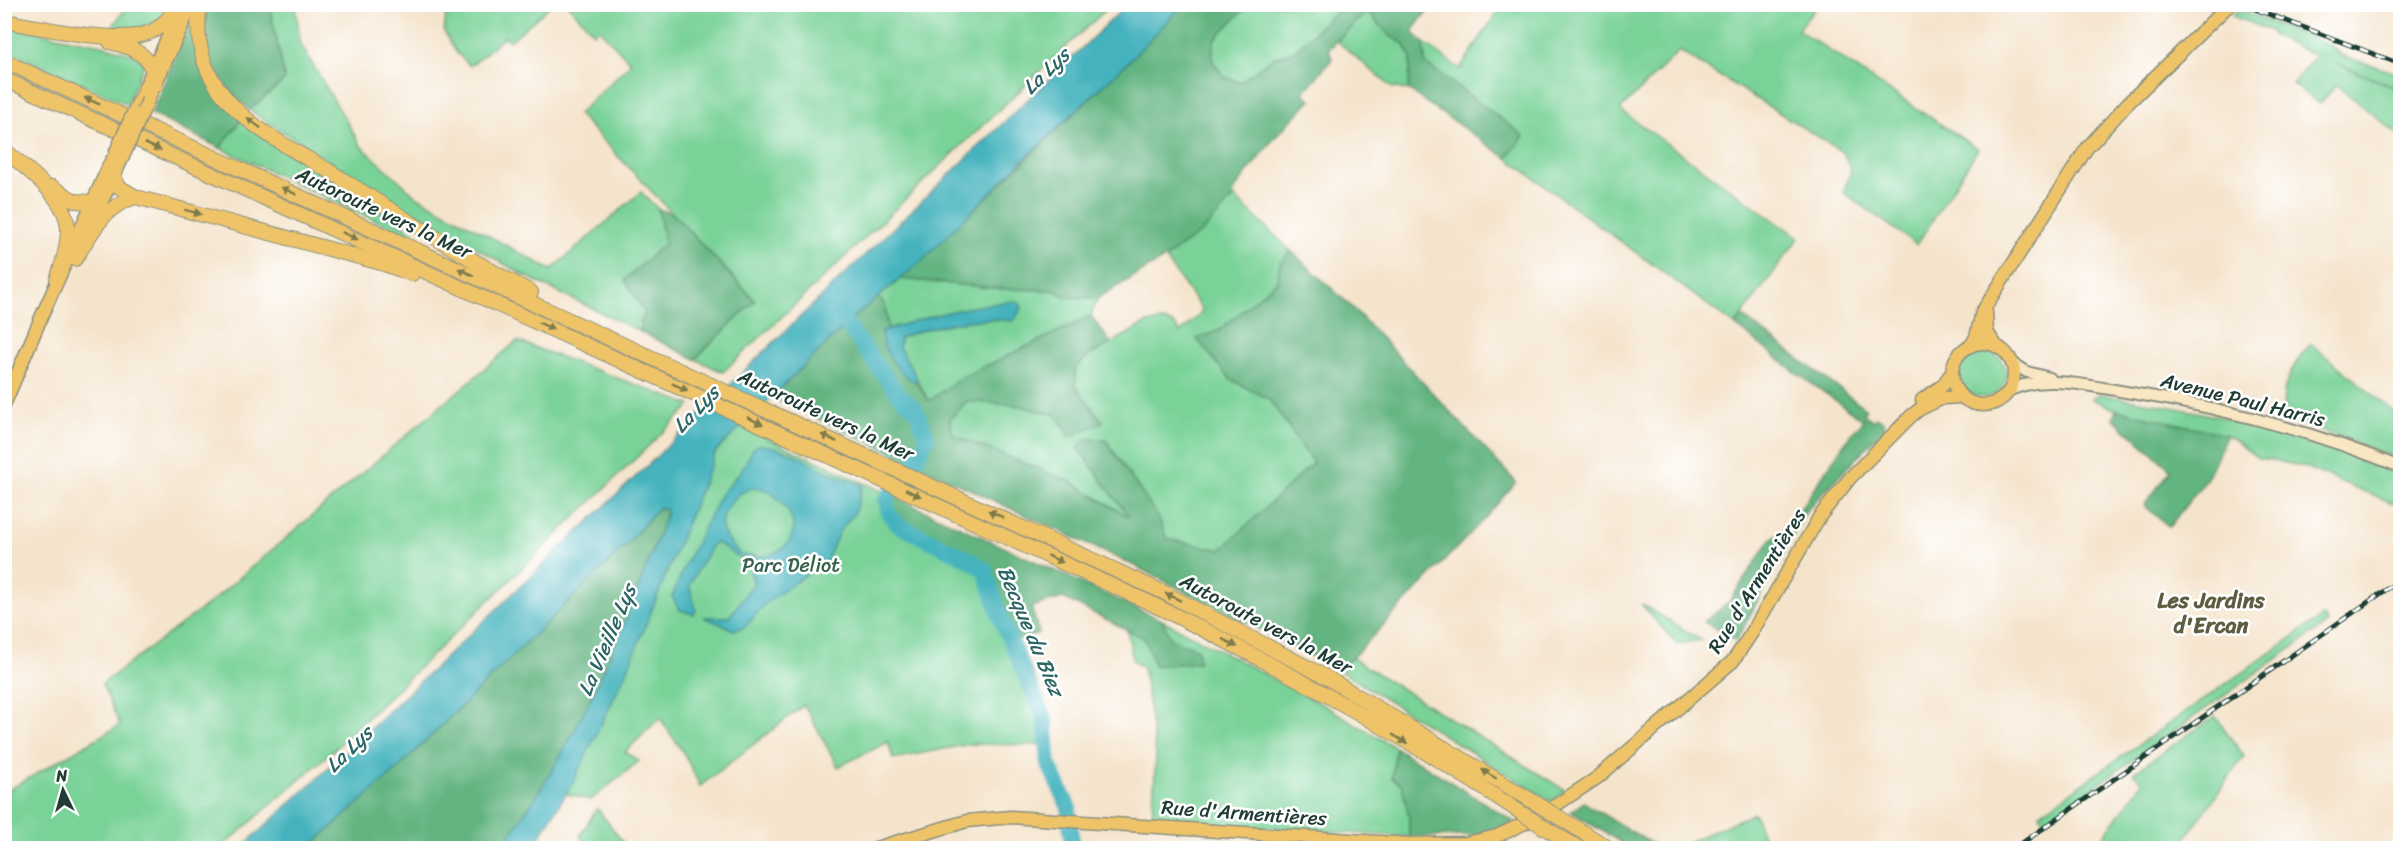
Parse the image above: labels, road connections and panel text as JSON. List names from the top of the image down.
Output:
{
  "streets": {
    "highway": ["Autoroute vers la Mer"],
    "main road": ["Avenue Paul Harris", "Rue d'Armentières"]
  },
  "crossings": [
    ["Avenue Paul Harris", "Rue d'Armentières"]
  ],
  "districts": ["Les Jardins d'Ercan"],
  "water": ["La Lys", "Becque du Biez", "La Vieille Lys"],
  "parks": ["Parc Déliot"],
  "north": "top"
}
